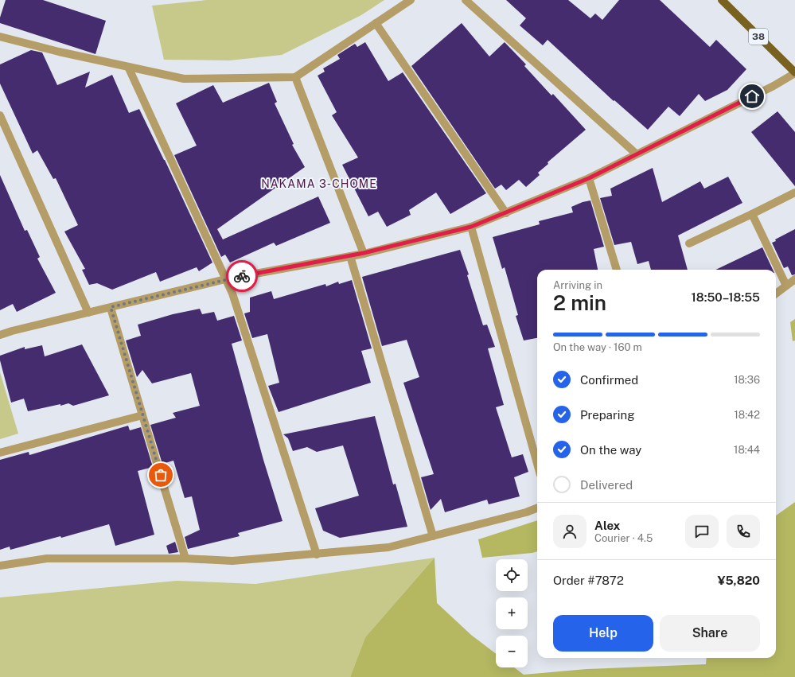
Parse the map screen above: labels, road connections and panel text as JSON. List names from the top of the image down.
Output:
{
  "streets": {
    "main road": ["38"]
  },
  "districts": ["NAKAMA 3-CHOME"],
  "page": {
    "heading": ["2 min", "Arriving in", "18:50–18:55"],
    "panel": [
      "Alex",
      "Courier · 4.5",
      "Order #7872",
      "¥5,820"
    ],
    "bar": "On the way · 160 m",
    "list": [
      ["Confirmed", "18:36"],
      ["Preparing", "18:42"],
      ["On the way", "18:44"],
      "Delivered"
    ],
    "map_buttons": ["+", "−"],
    "buttons": ["Help", "Share"]
  }
}
